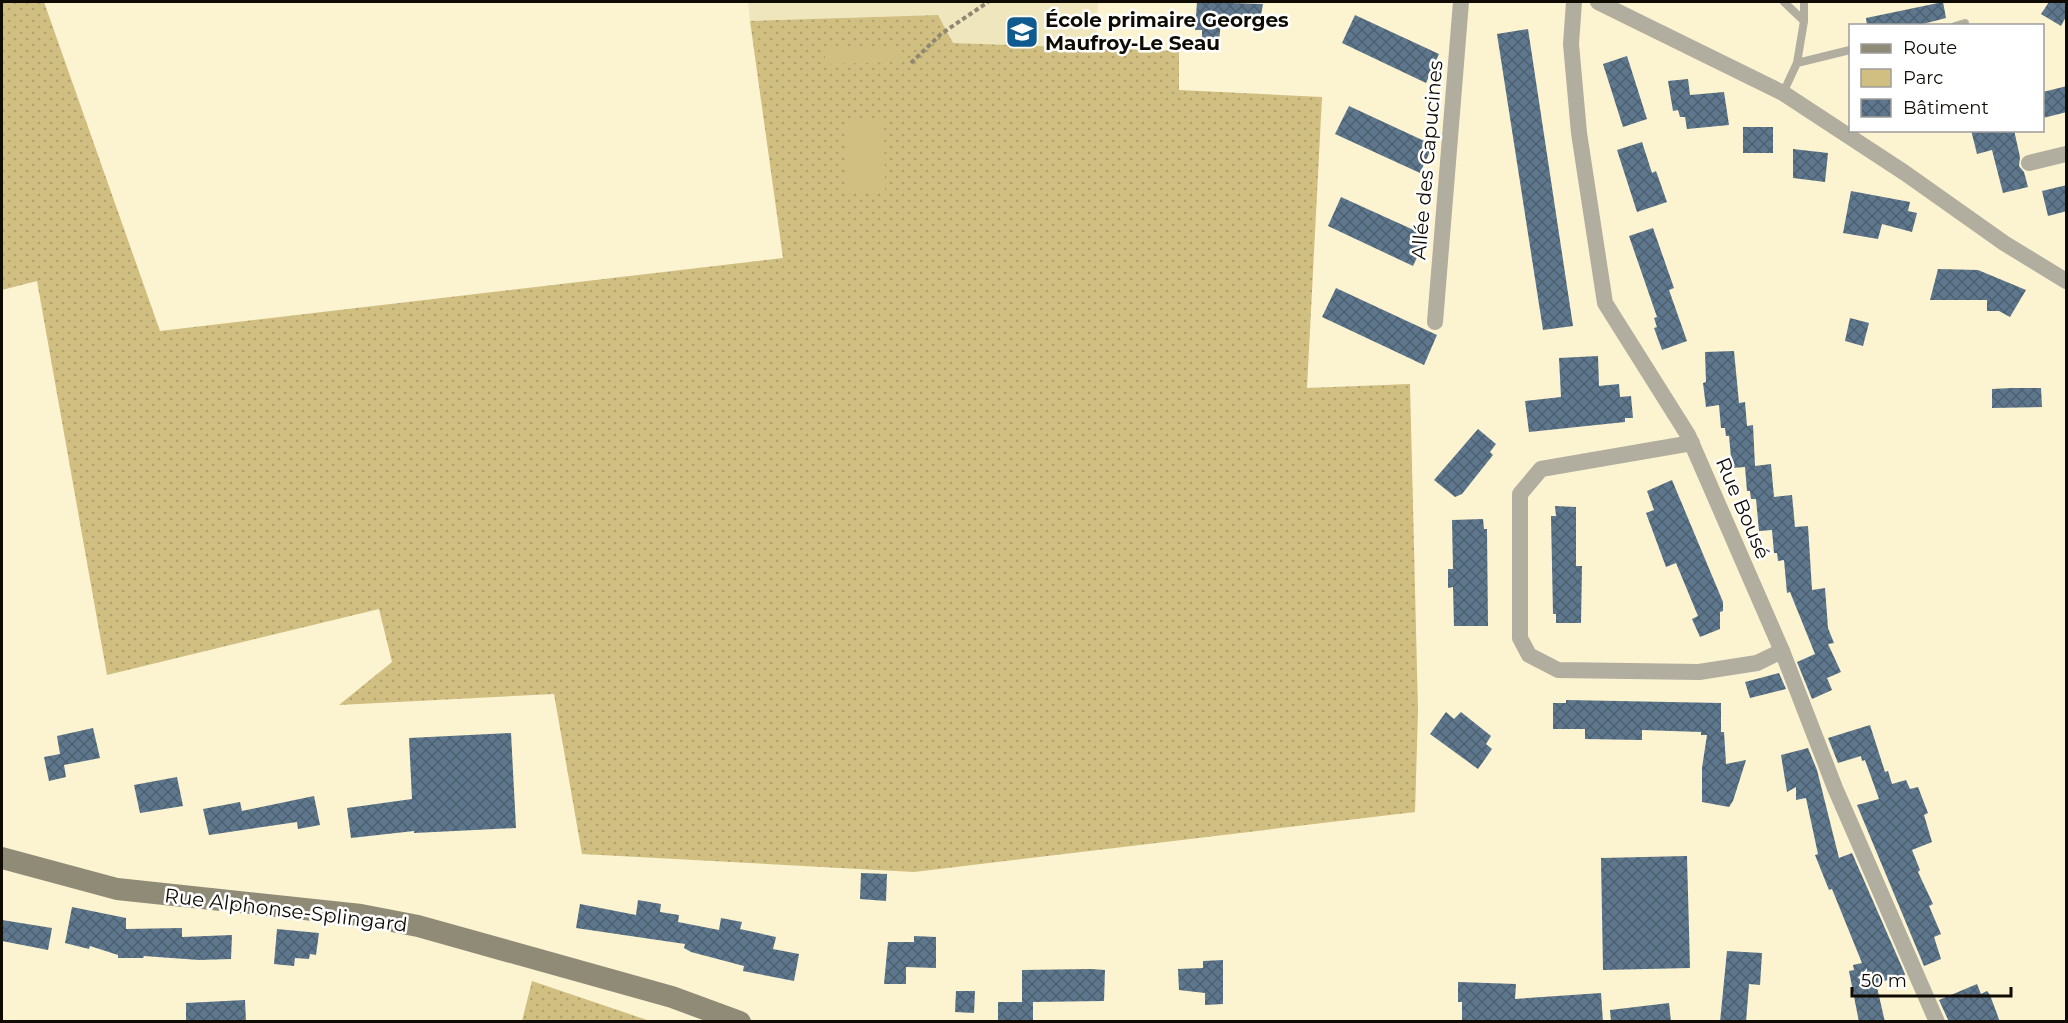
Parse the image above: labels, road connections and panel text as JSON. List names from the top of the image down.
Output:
{
  "streets": {
    "street": ["Allée des Capucines", "Rue Bousé", "Rue Alphonse-Splingard"]
  },
  "places": {
    "school or university": ["École primaire Georges Maufroy-Le Seau"]
  },
  "legend": ["Route", "Parc", "Bâtiment"],
  "scale_bar": "50 m"
}
